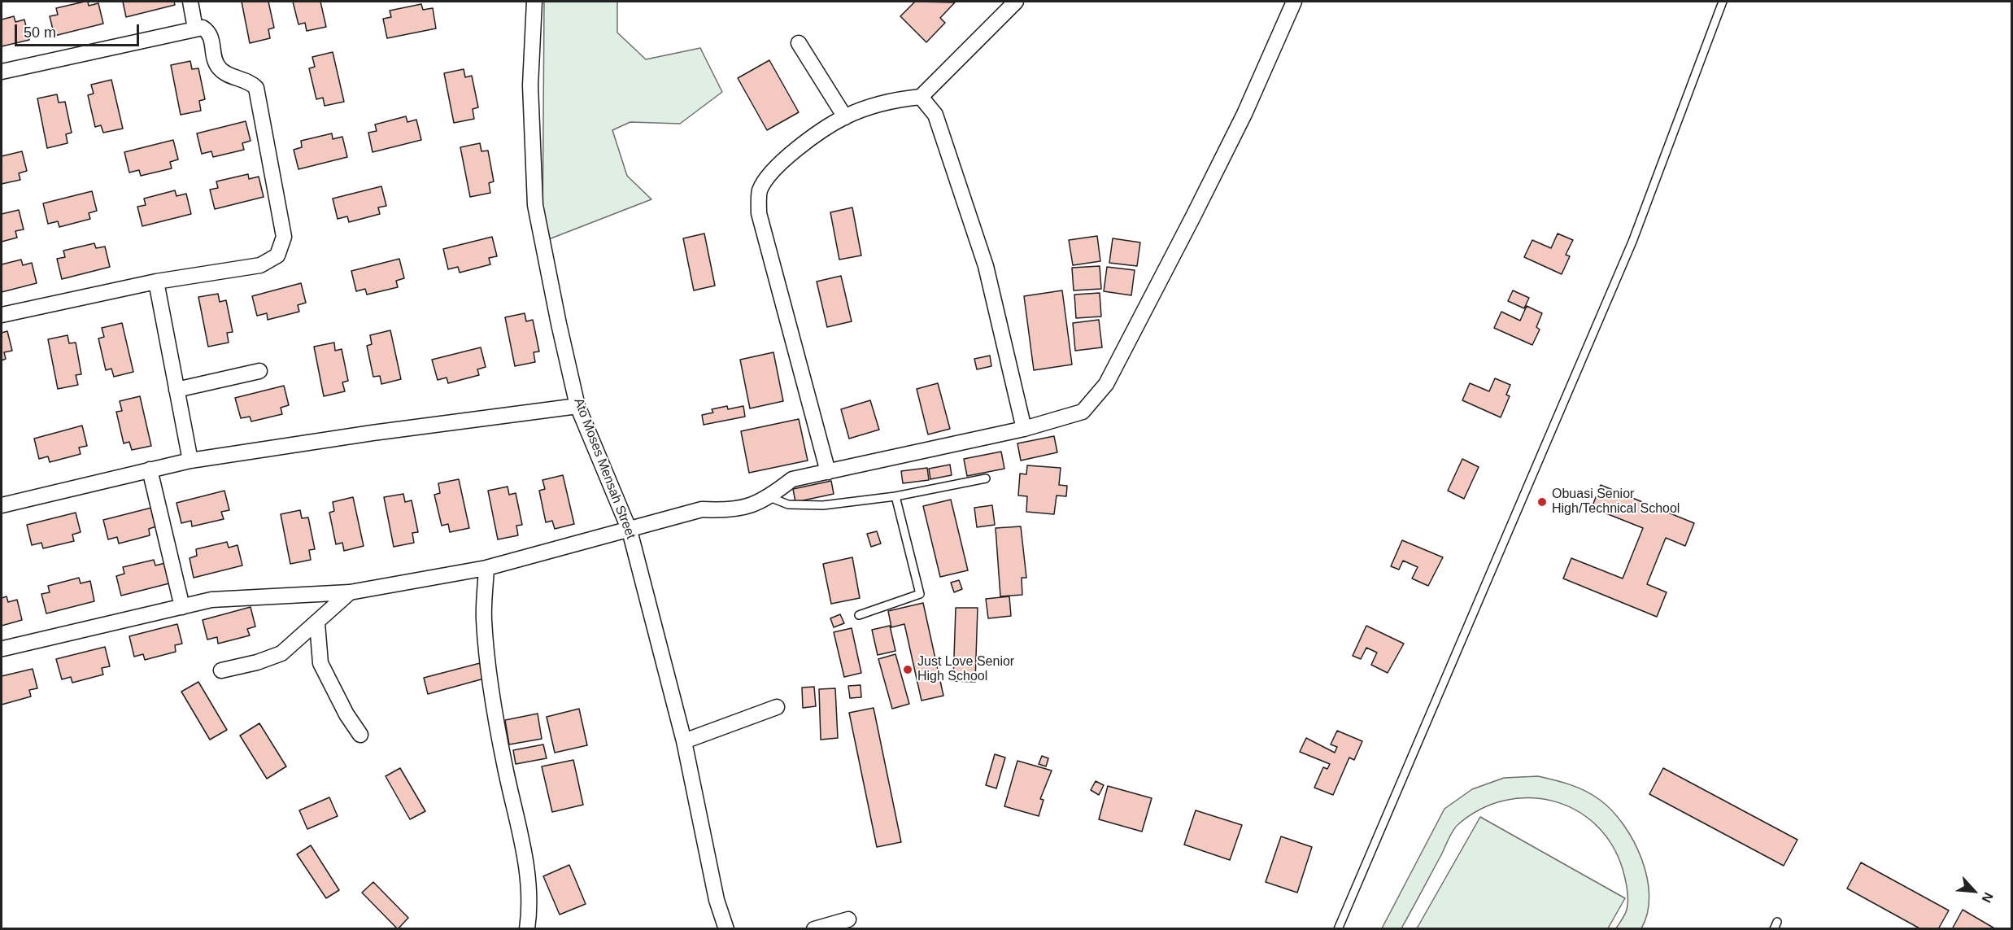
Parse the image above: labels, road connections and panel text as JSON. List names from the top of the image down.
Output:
{
  "streets": {
    "street": ["Ato Moses Mensah Street"]
  },
  "places": ["Obuasi Senior High/Technical School", "Just Love Senior High School"],
  "scale_bar": "50 m",
  "north": "bottom right"
}
